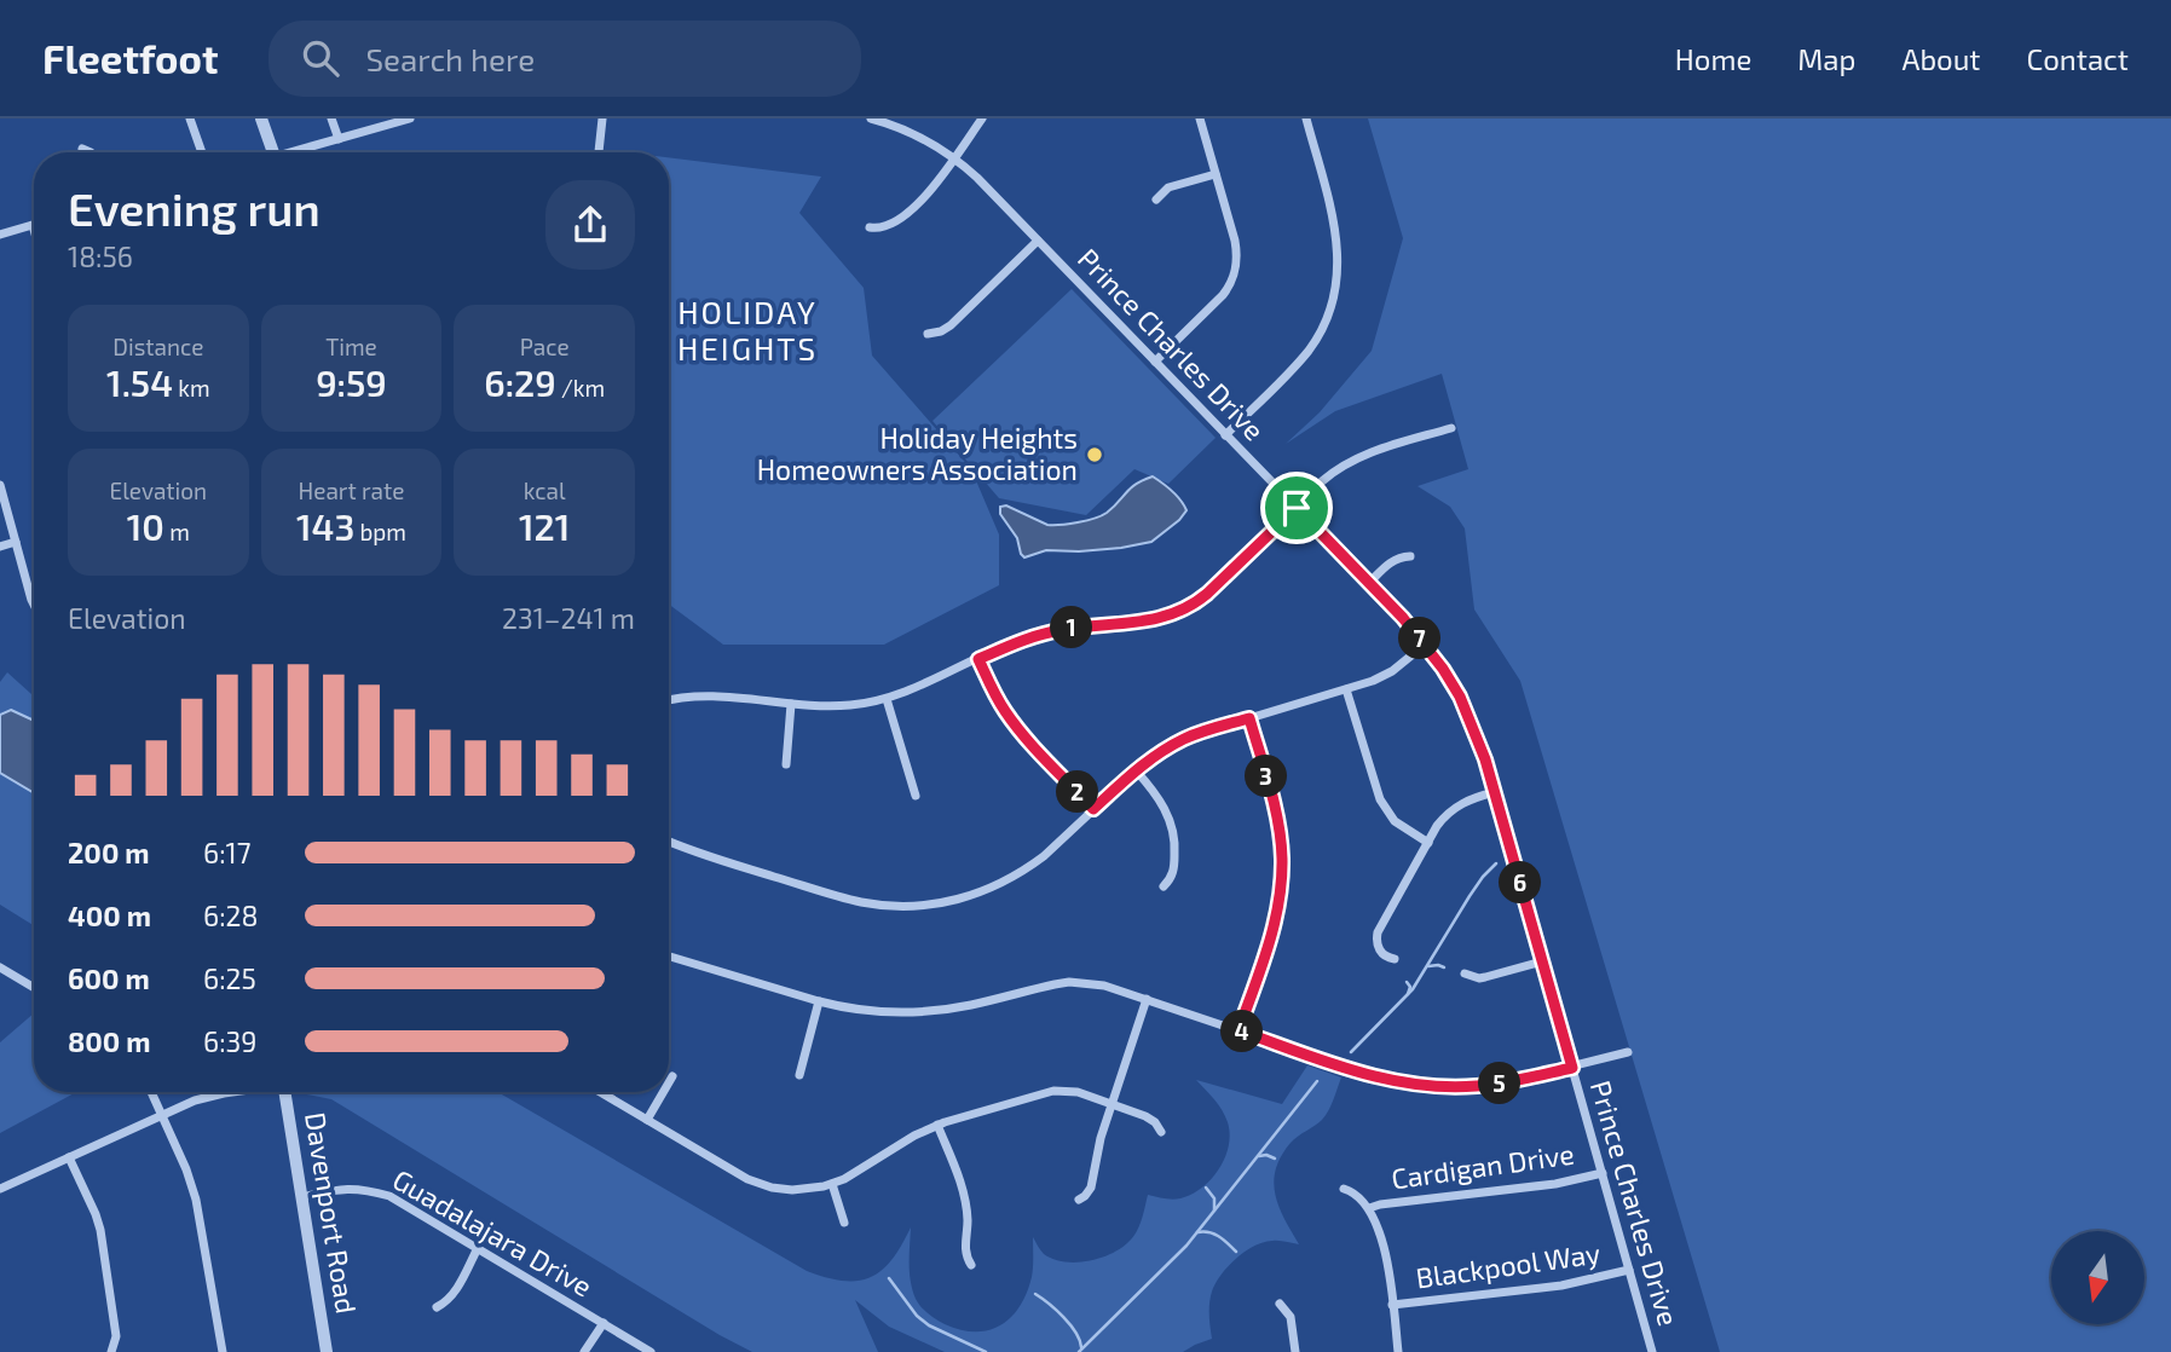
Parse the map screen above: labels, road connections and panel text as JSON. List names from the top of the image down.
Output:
{
  "streets": {
    "street": [
      "Prince Charles Drive",
      "Cardigan Drive",
      "Davenport Road",
      "Guadalajara Drive",
      "Blackpool Way"
    ]
  },
  "crossings": [
    ["Prince Charles Drive", "Cardigan Drive"],
    ["Prince Charles Drive", "Blackpool Way"],
    ["Davenport Road", "Guadalajara Drive"]
  ],
  "districts": ["HOLIDAY HEIGHTS"],
  "places": ["Holiday Heights Homeowners Association"],
  "north": "bottom",
  "page": {
    "header": "Fleetfoot",
    "search": "Search here",
    "nav": [
      "Home",
      "Map",
      "About",
      "Contact"
    ],
    "heading": ["Evening run", "18:56"],
    "stats": [
      ["Distance", "1.54 km"],
      ["Time", "9:59"],
      ["Pace", "6:29 /km"],
      ["Elevation", "10 m"],
      ["Heart rate", "143 bpm"],
      ["kcal", "121"]
    ],
    "chart": ["Elevation", "231–241 m"],
    "pins": [
      "1",
      "7",
      "3",
      "2",
      "6",
      "4",
      "5"
    ],
    "list": [
      {
        "name": "200 m",
        "note": "6:17"
      },
      {
        "name": "400 m",
        "note": "6:28"
      },
      {
        "name": "600 m",
        "note": "6:25"
      },
      {
        "name": "800 m",
        "note": "6:39"
      }
    ]
  }
}
